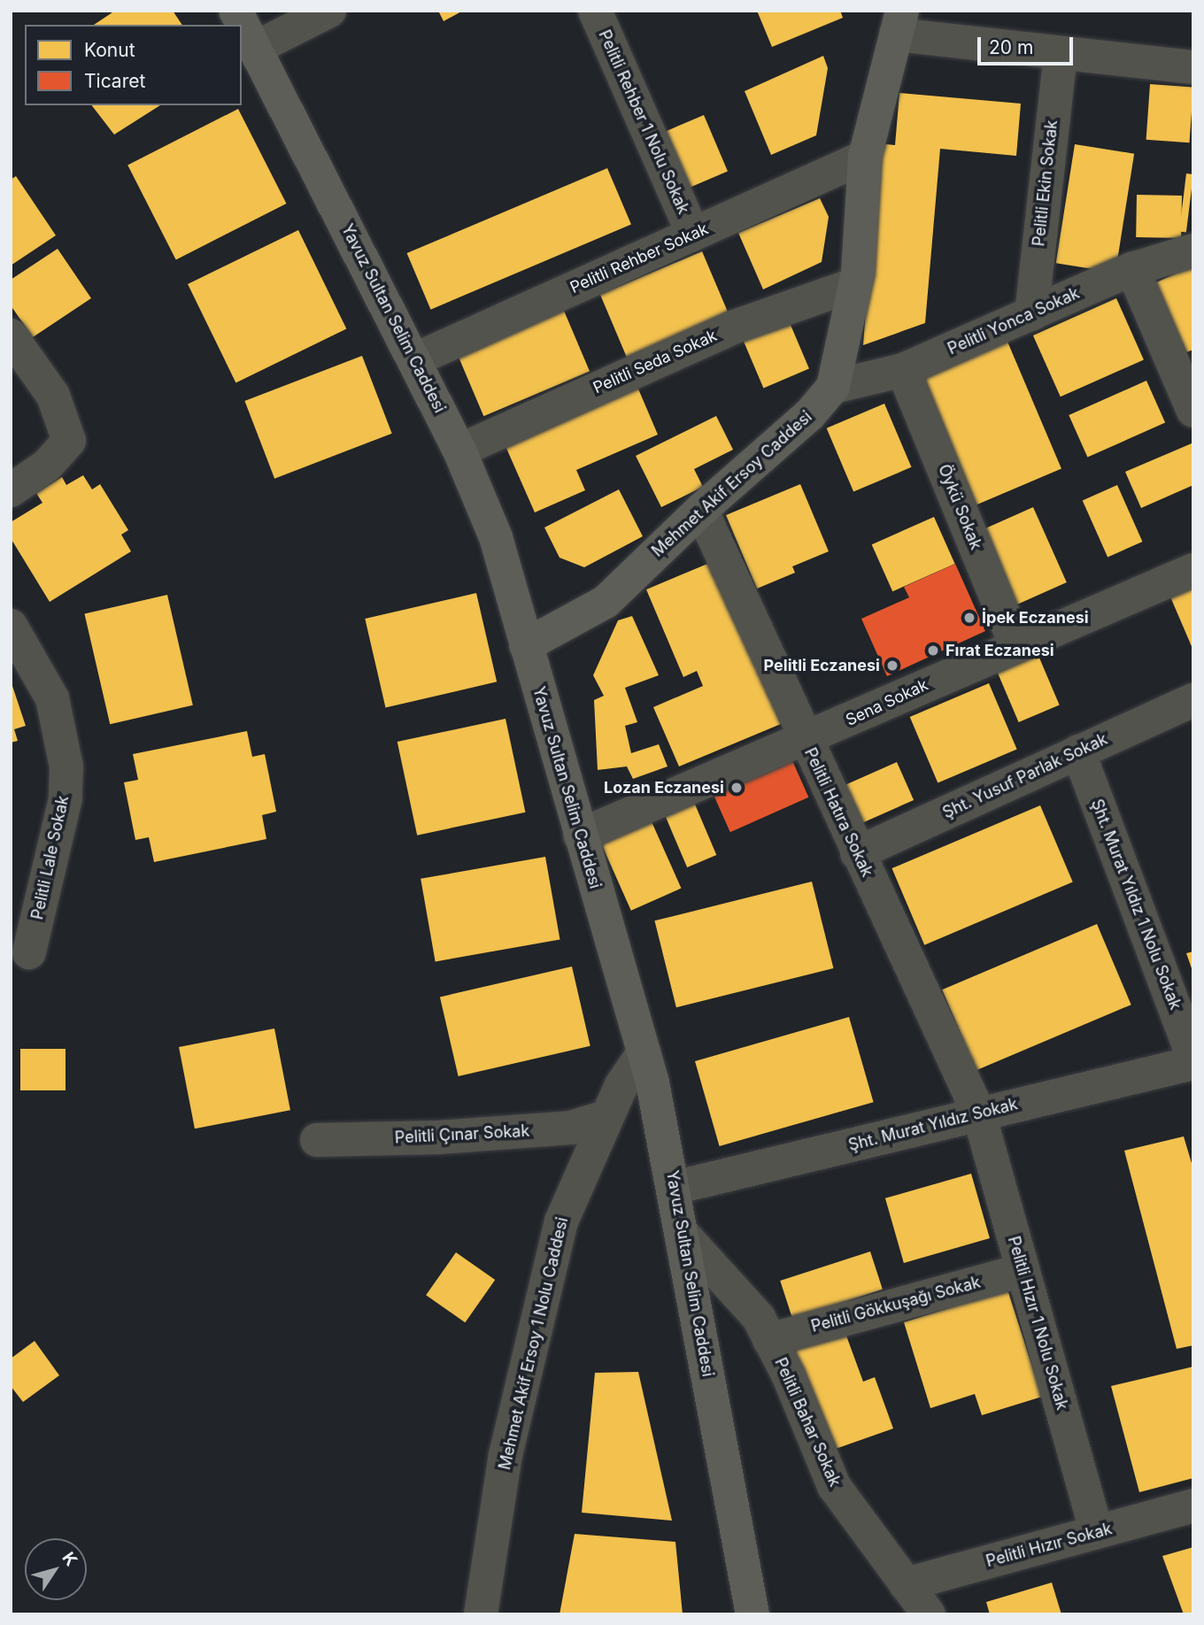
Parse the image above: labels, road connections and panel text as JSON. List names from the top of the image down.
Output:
{
  "streets": {
    "street": [
      "Pelitli Rehber 1 Nolu Sokak",
      "Pelitli Ekin Sokak",
      "Pelitli Rehber Sokak",
      "Yavuz Sultan Selim Caddesi",
      "Pelitli Yonca Sokak",
      "Pelitli Seda Sokak",
      "Mehmet Akif Ersoy Caddesi",
      "Öykü Sokak",
      "Sena Sokak",
      "Şht. Yusuf Parlak Sokak",
      "Pelitli Hatıra Sokak",
      "Pelitli Lale Sokak",
      "Şht. Murat Yıldız 1 Nolu Sokak",
      "Şht. Murat Yıldız Sokak",
      "Pelitli Çınar Sokak",
      "Pelitli Gökkuşağı Sokak",
      "Pelitli Hızır 1 Nolu Sokak",
      "Mehmet Akif Ersoy 1 Nolu Caddesi",
      "Pelitli Bahar Sokak",
      "Pelitli Hızır Sokak"
    ]
  },
  "crossings": [
    ["Pelitli Rehber 1 Nolu Sokak", "Pelitli Rehber Sokak"],
    ["Pelitli Ekin Sokak", "Pelitli Yonca Sokak"],
    ["Pelitli Rehber Sokak", "Yavuz Sultan Selim Caddesi"],
    ["Pelitli Rehber Sokak", "Mehmet Akif Ersoy Caddesi"],
    ["Yavuz Sultan Selim Caddesi", "Pelitli Seda Sokak"],
    ["Yavuz Sultan Selim Caddesi", "Mehmet Akif Ersoy Caddesi"],
    ["Yavuz Sultan Selim Caddesi", "Sena Sokak"],
    ["Yavuz Sultan Selim Caddesi", "Şht. Murat Yıldız Sokak"],
    ["Yavuz Sultan Selim Caddesi", "Mehmet Akif Ersoy 1 Nolu Caddesi"],
    ["Yavuz Sultan Selim Caddesi", "Pelitli Bahar Sokak"],
    ["Pelitli Yonca Sokak", "Mehmet Akif Ersoy Caddesi"],
    ["Pelitli Yonca Sokak", "Öykü Sokak"],
    ["Pelitli Seda Sokak", "Mehmet Akif Ersoy Caddesi"],
    ["Mehmet Akif Ersoy Caddesi", "Pelitli Hatıra Sokak"],
    ["Öykü Sokak", "Sena Sokak"],
    ["Sena Sokak", "Pelitli Hatıra Sokak"],
    ["Şht. Yusuf Parlak Sokak", "Pelitli Hatıra Sokak"],
    ["Şht. Yusuf Parlak Sokak", "Şht. Murat Yıldız 1 Nolu Sokak"],
    ["Pelitli Hatıra Sokak", "Şht. Murat Yıldız Sokak"],
    ["Pelitli Hatıra Sokak", "Pelitli Hızır 1 Nolu Sokak"],
    ["Şht. Murat Yıldız Sokak", "Pelitli Hızır 1 Nolu Sokak"],
    ["Pelitli Çınar Sokak", "Mehmet Akif Ersoy 1 Nolu Caddesi"],
    ["Pelitli Gökkuşağı Sokak", "Pelitli Hızır 1 Nolu Sokak"],
    ["Pelitli Gökkuşağı Sokak", "Pelitli Bahar Sokak"],
    ["Pelitli Hızır 1 Nolu Sokak", "Pelitli Hızır Sokak"],
    ["Pelitli Bahar Sokak", "Pelitli Hızır Sokak"]
  ],
  "places": [
    "İpek Eczanesi",
    "Fırat Eczanesi",
    "Pelitli Eczanesi",
    "Lozan Eczanesi"
  ],
  "legend": ["Konut", "Ticaret"],
  "scale_bar": "20 m",
  "north": "top right"
}
